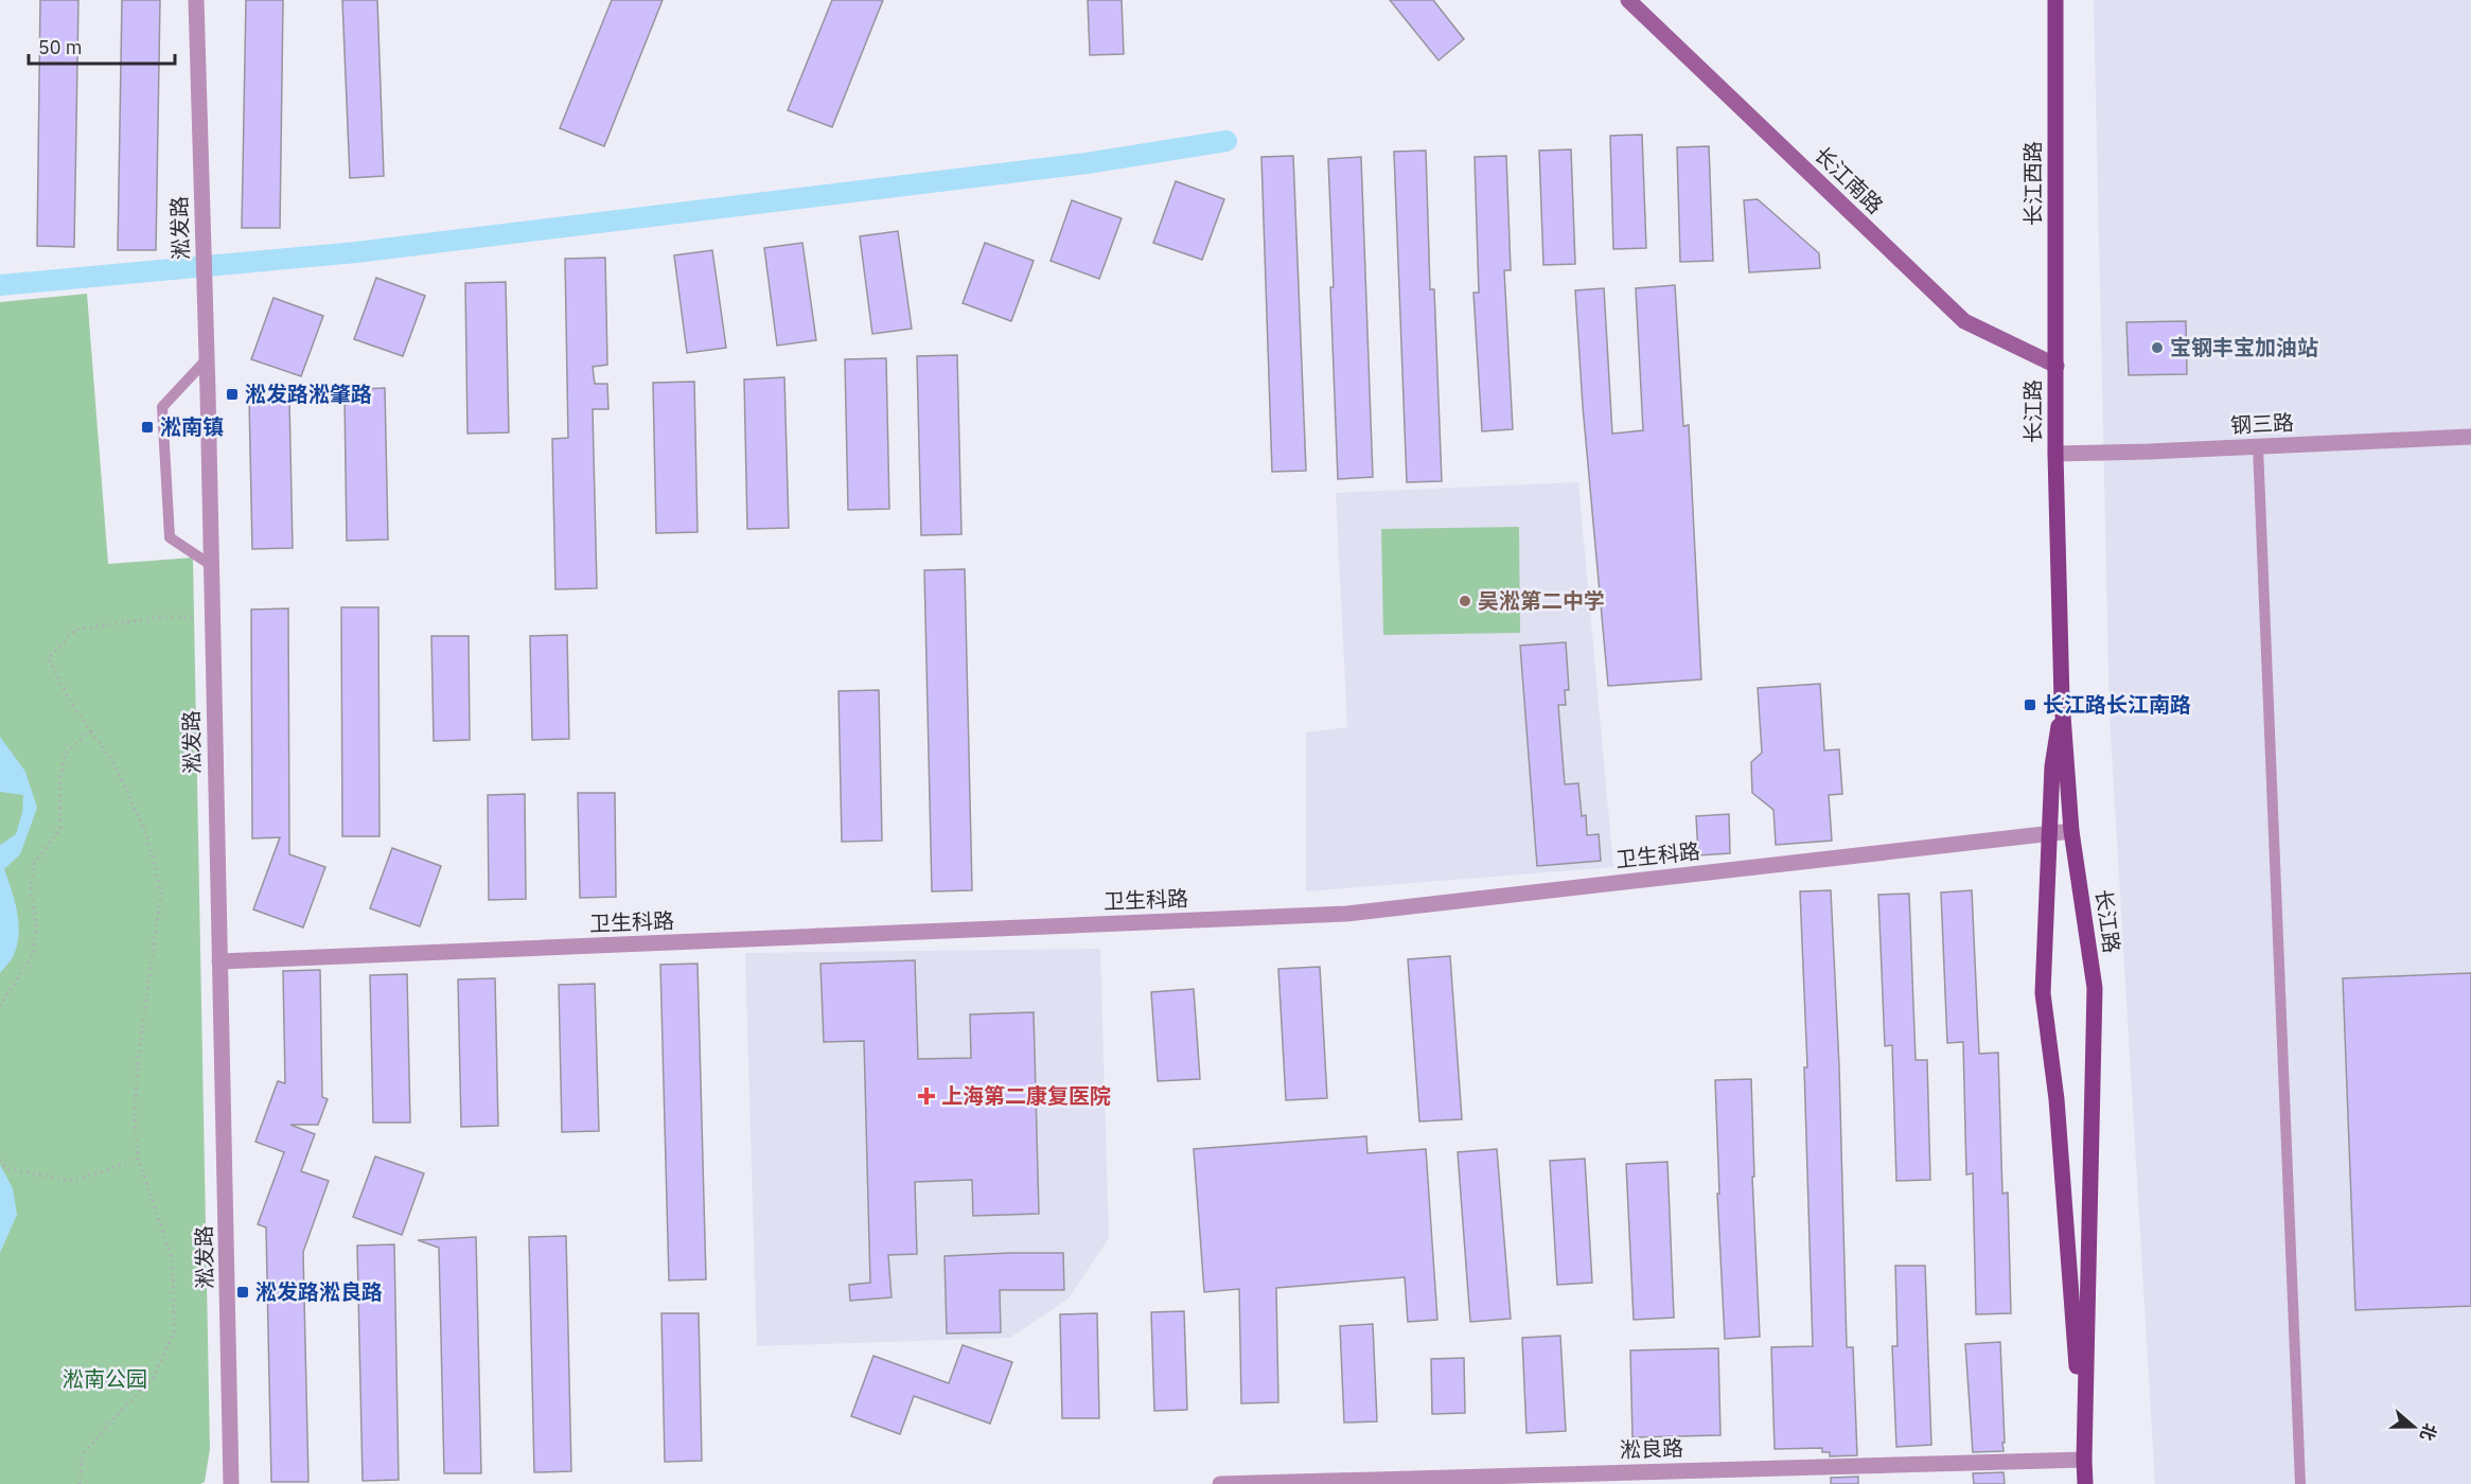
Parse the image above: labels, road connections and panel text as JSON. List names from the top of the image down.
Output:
{
  "streets": {
    "main road": ["长江南路", "长江西路", "长江路"],
    "street": [
      "淞发路",
      "钢三路",
      "卫生科路",
      "淞良路"
    ]
  },
  "crossings": [
    ["长江南路", "长江西路"],
    ["长江南路", "长江路"],
    ["长江西路", "长江路"],
    ["淞发路", "卫生科路"],
    ["长江路", "钢三路"],
    ["长江路", "卫生科路"],
    ["长江路", "淞良路"]
  ],
  "parks": ["淞南公园"],
  "places": {
    "other": ["宝钢丰宝加油站", "吴淞第二中学"],
    "transit": [
      "淞发路淞肇路",
      "淞南镇",
      "长江路长江南路",
      "淞发路淞良路"
    ],
    "health": ["上海第二康复医院"]
  },
  "scale_bar": "50 m",
  "north": "right"
}
